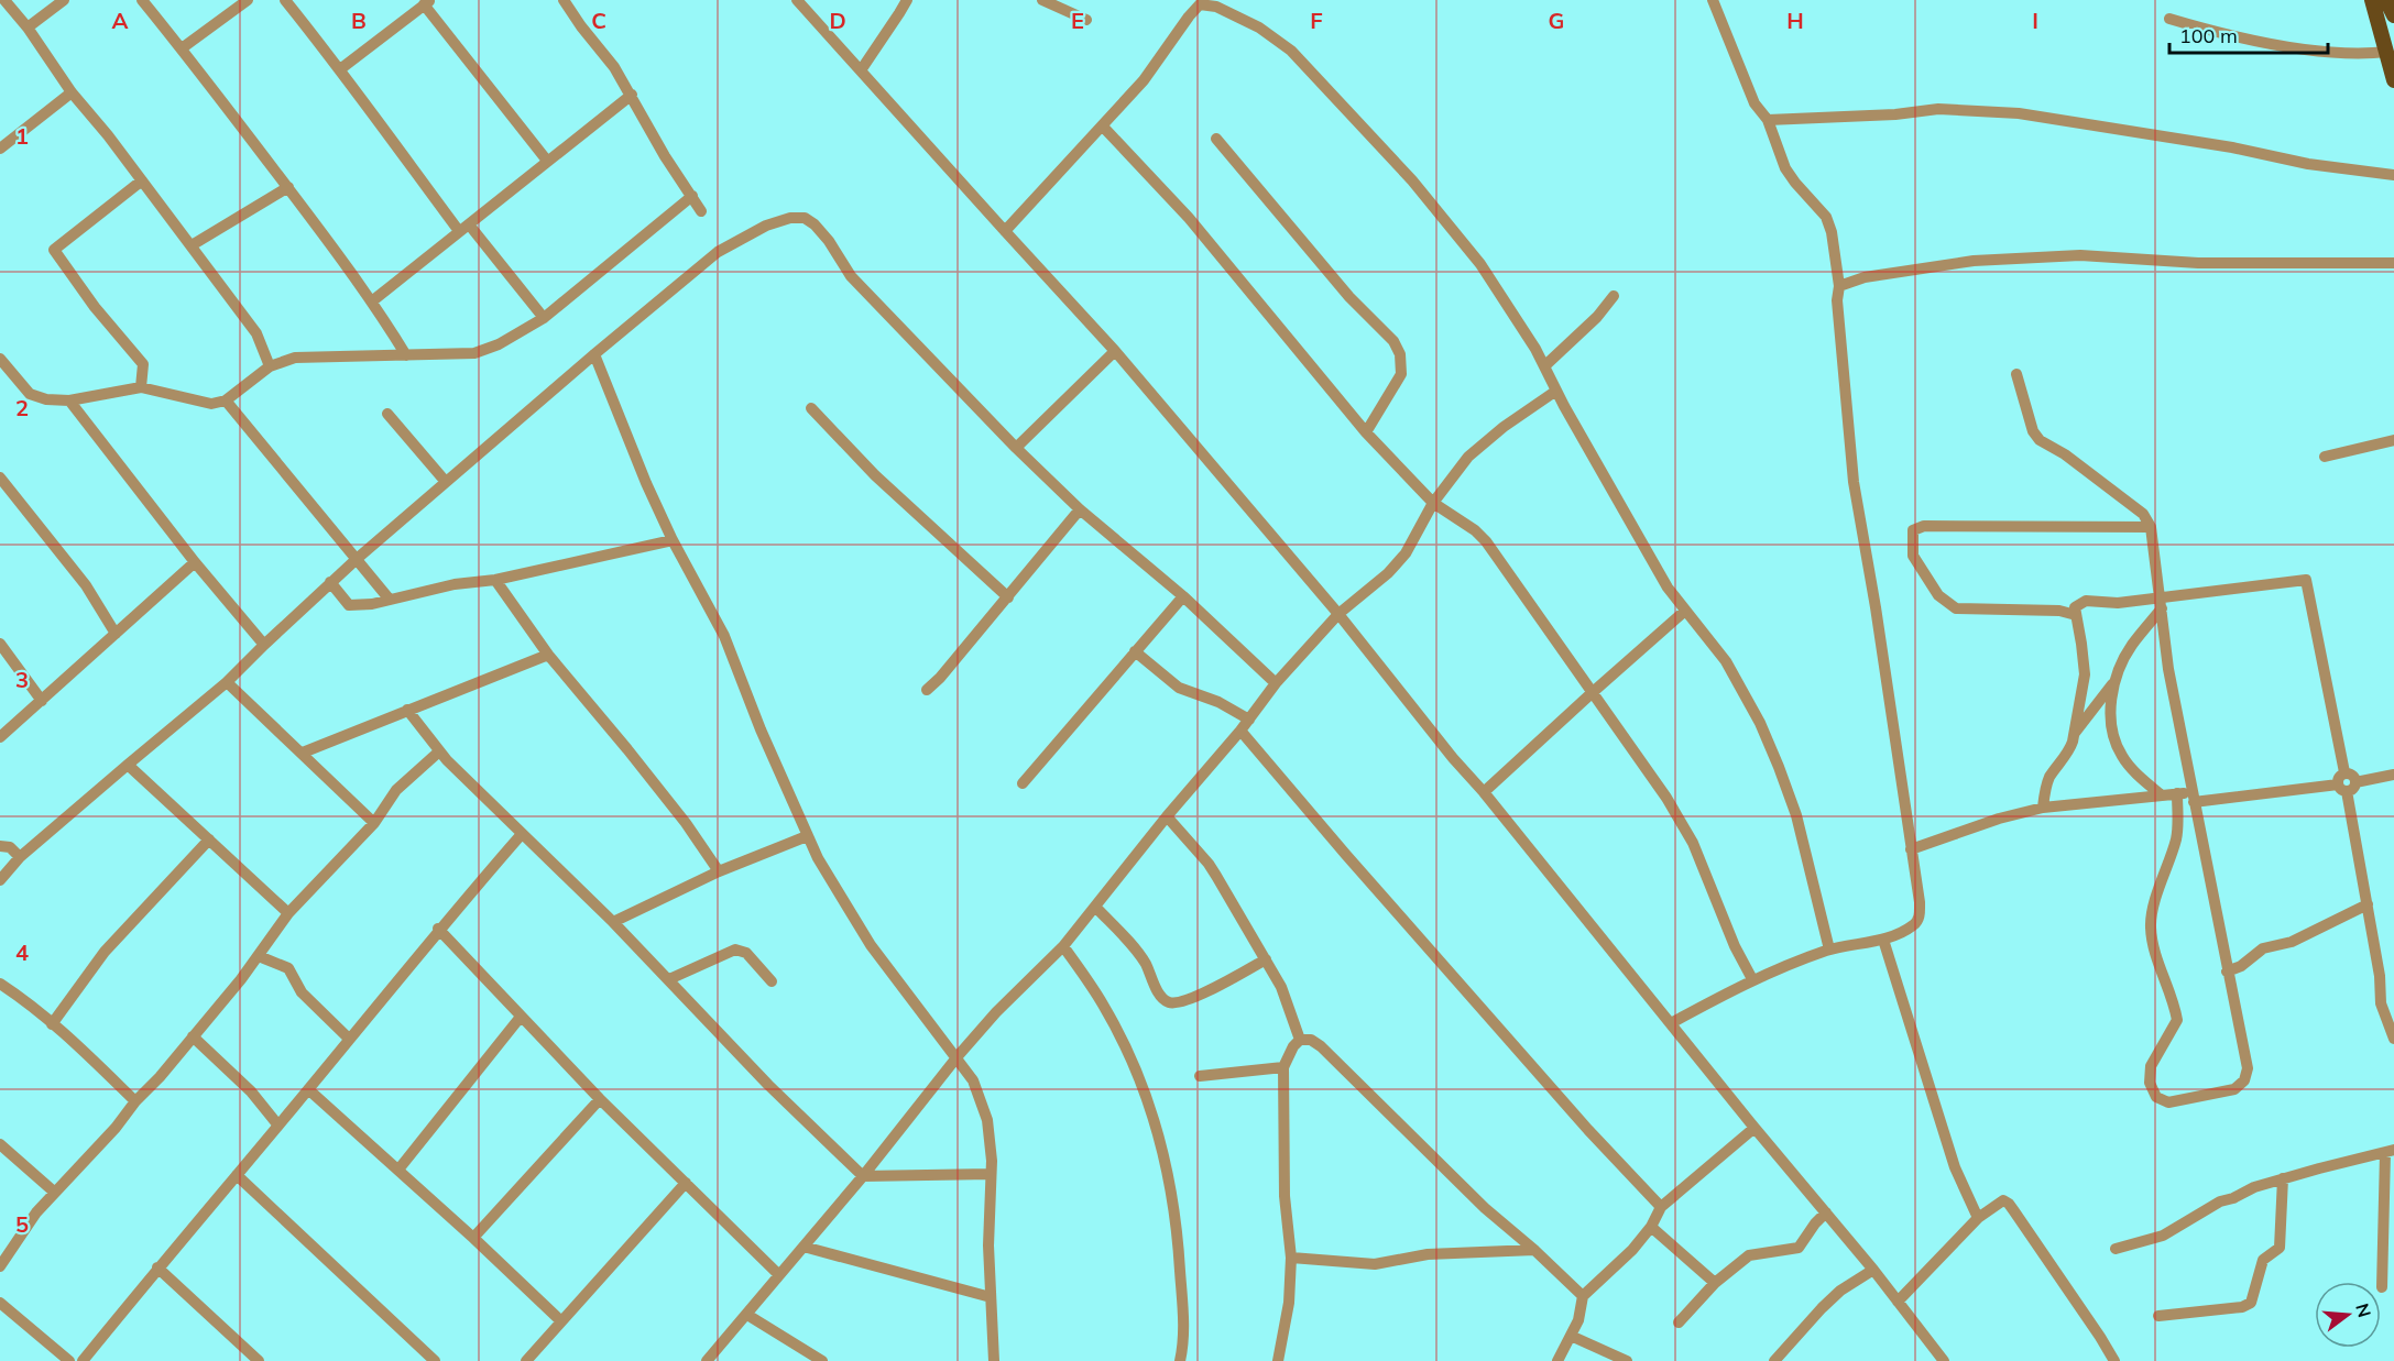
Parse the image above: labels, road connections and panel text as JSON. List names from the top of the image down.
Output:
{
  "scale_bar": "100 m",
  "north": "right",
  "grid": {
    "columns": [
      "A",
      "B",
      "C",
      "D",
      "E",
      "F",
      "G",
      "H",
      "I"
    ],
    "rows": [
      "1",
      "2",
      "3",
      "4",
      "5"
    ]
  }
}
